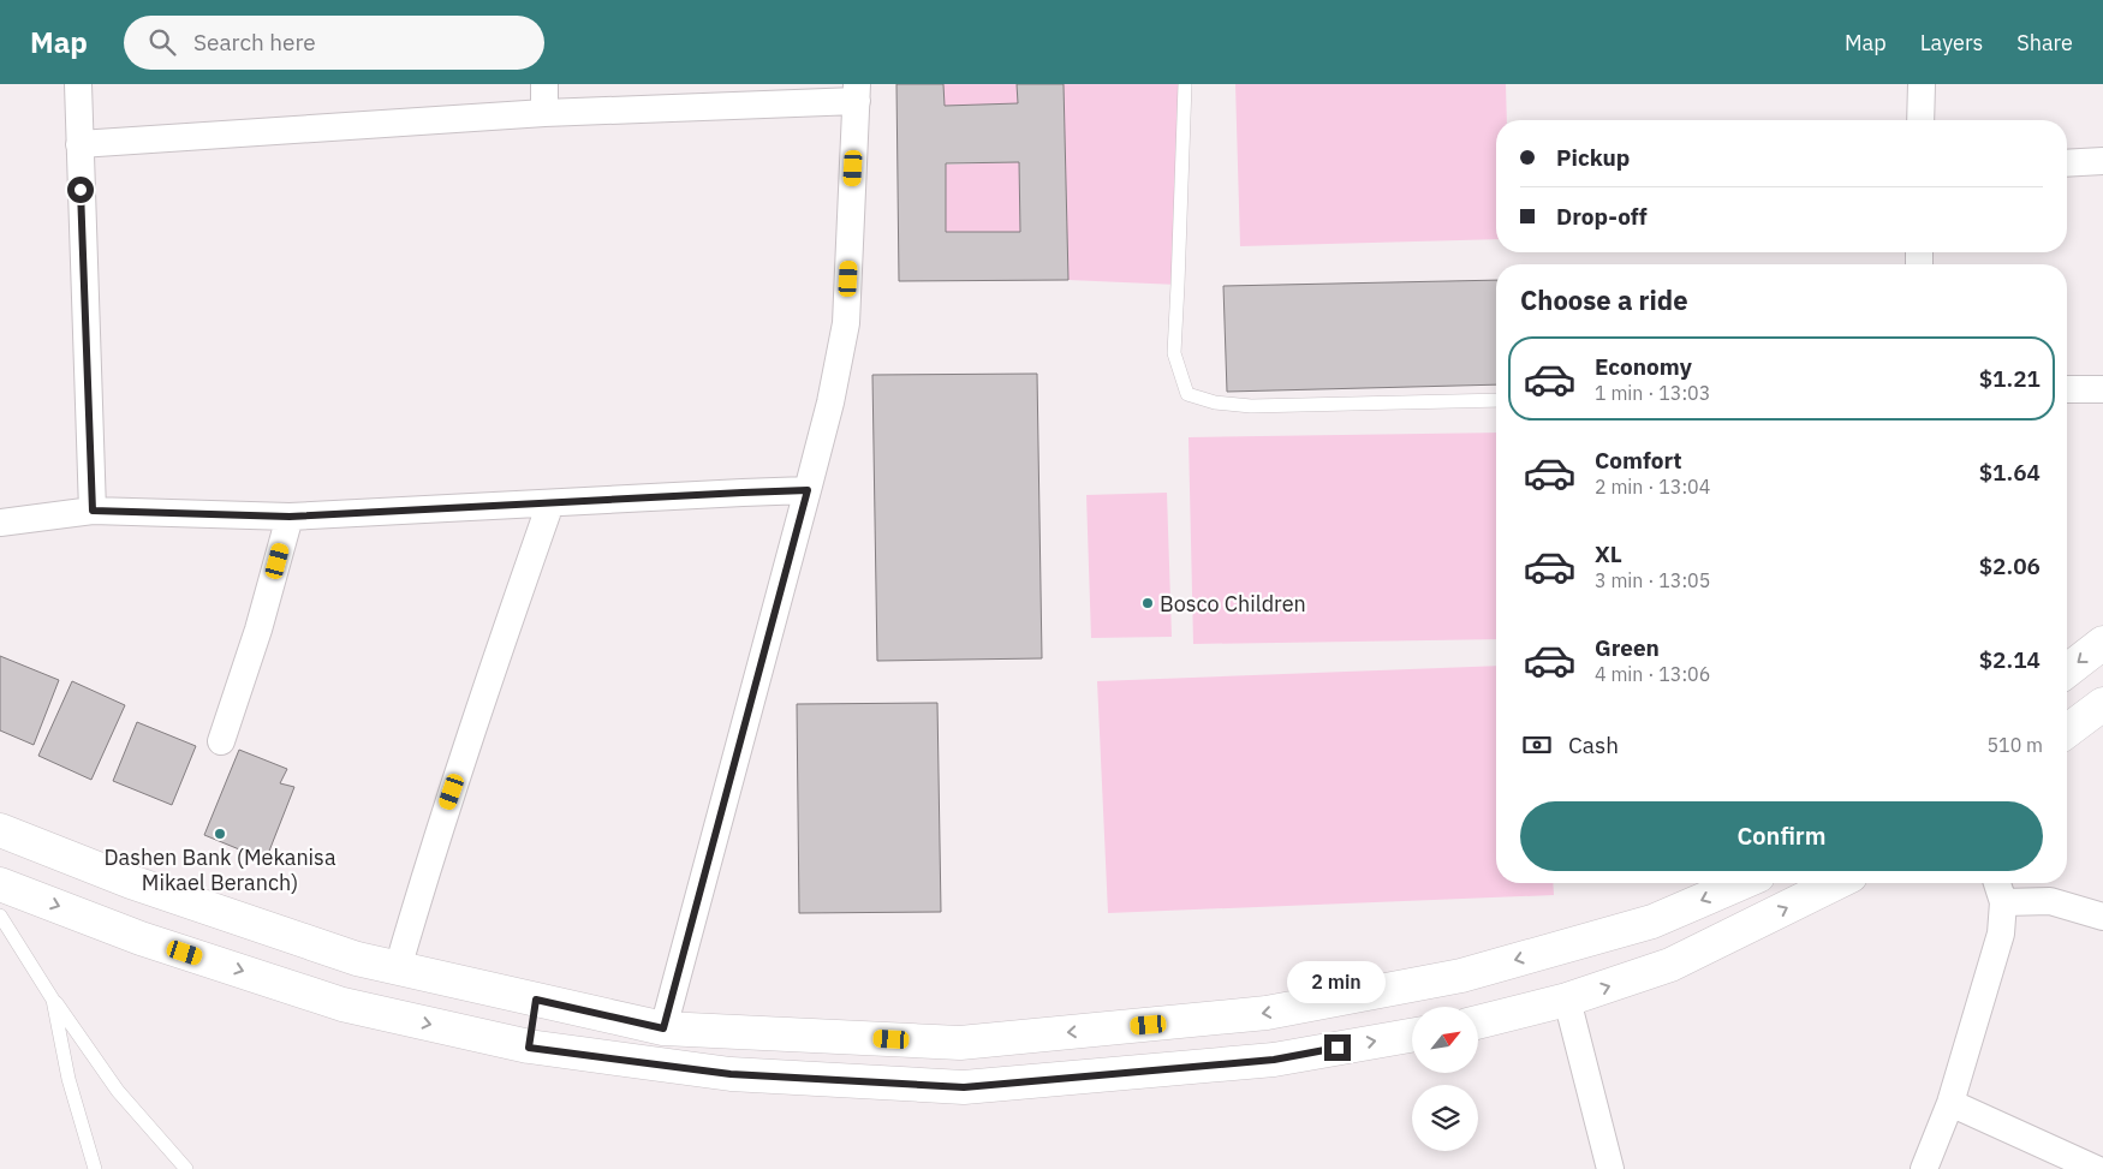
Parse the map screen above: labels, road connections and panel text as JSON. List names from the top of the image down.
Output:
{
  "places": ["Bosco Children", "Dashen Bank (Mekanisa Mikael Beranch)"],
  "north": "top right",
  "page": {
    "header": "Map",
    "search": "Search here",
    "nav": ["Map", "Layers", "Share"],
    "banner": ["Pickup", "Drop-off"],
    "heading": "Choose a ride",
    "list": [
      {
        "name": "Economy",
        "note": "1 min · 13:03",
        "value": "$1.21"
      },
      {
        "name": "Comfort",
        "note": "2 min · 13:04",
        "value": "$1.64"
      },
      {
        "name": "XL",
        "note": "3 min · 13:05",
        "value": "$2.06"
      },
      {
        "name": "Green",
        "note": "4 min · 13:06",
        "value": "$2.14"
      }
    ],
    "pay": ["Cash", "510 m"],
    "buttons": "Confirm",
    "bubble": "2 min"
  }
}
